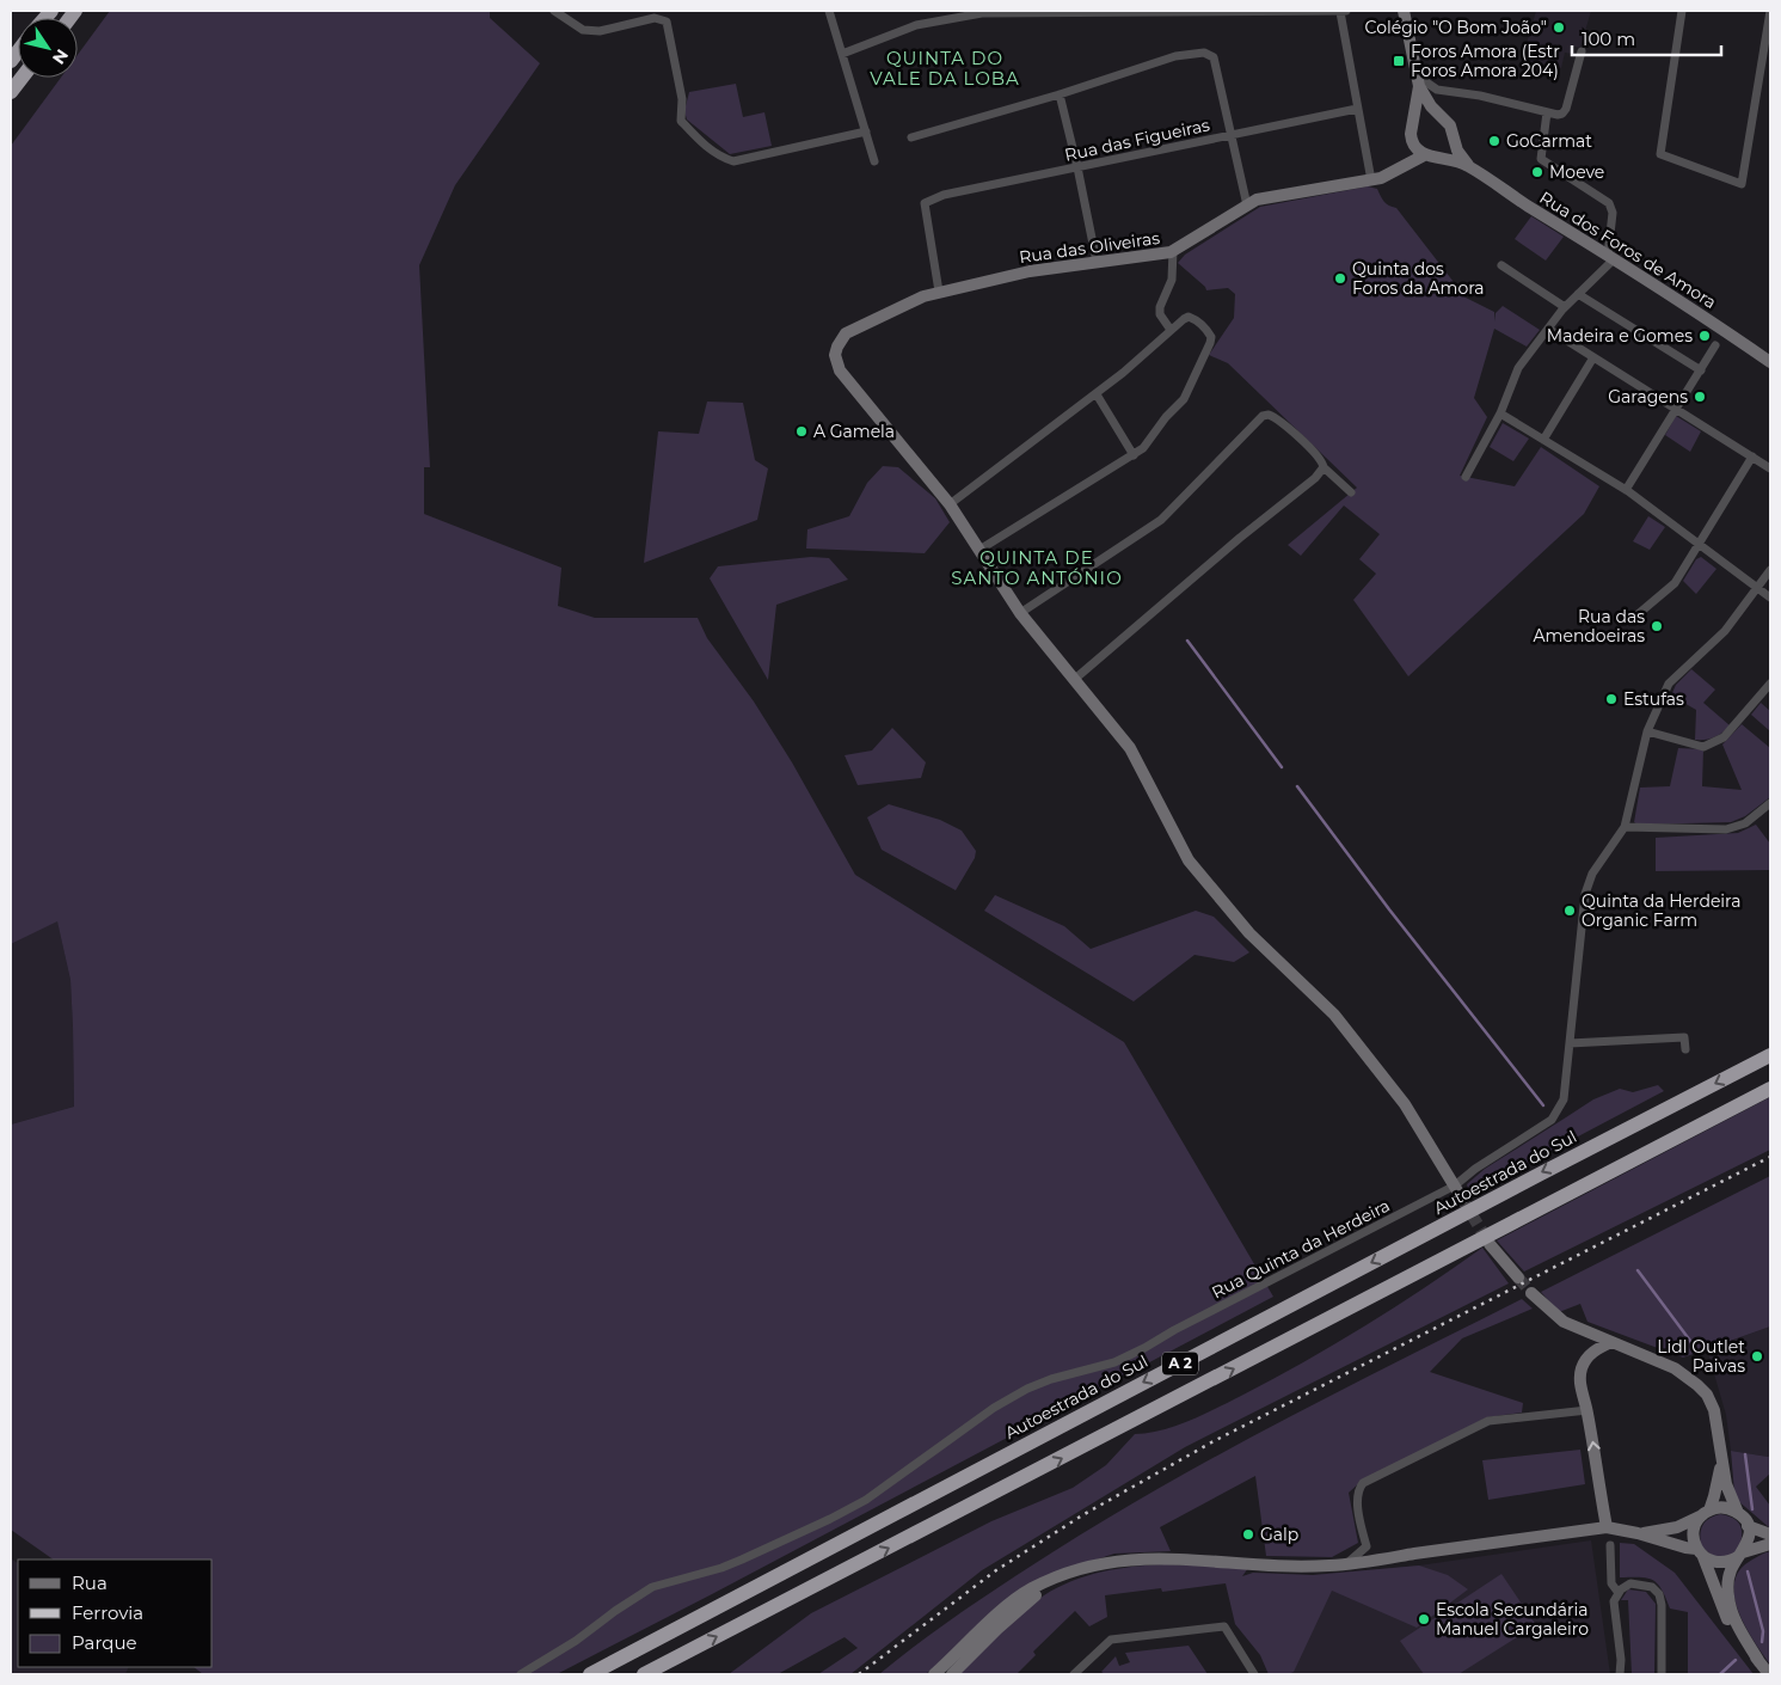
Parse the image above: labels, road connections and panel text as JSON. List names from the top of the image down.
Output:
{
  "streets": {
    "highway": ["Autoestrada do Sul", "A 2"],
    "street": [
      "Rua das Figueiras",
      "Rua das Oliveiras",
      "Rua dos Foros de Amora",
      "Rua Quinta da Herdeira"
    ]
  },
  "crossings": [
    ["Rua das Figueiras", "Rua das Oliveiras"]
  ],
  "districts": ["QUINTA DO VALE DA LOBA", "QUINTA DE SANTO ANTÓNIO"],
  "places": {
    "other": [
      "Colégio \"O Bom João\"",
      "GoCarmat",
      "Moeve",
      "Quinta dos Foros da Amora",
      "Madeira e Gomes",
      "Garagens",
      "A Gamela",
      "Rua das Amendoeiras",
      "Estufas",
      "Quinta da Herdeira Organic Farm",
      "Lidl Outlet Paivas",
      "Galp",
      "Escola Secundária Manuel Cargaleiro"
    ],
    "transit": ["Foros Amora (Estr Foros Amora 204)"]
  },
  "legend": ["Rua", "Ferrovia", "Parque"],
  "scale_bar": "100 m",
  "north": "bottom right"
}
